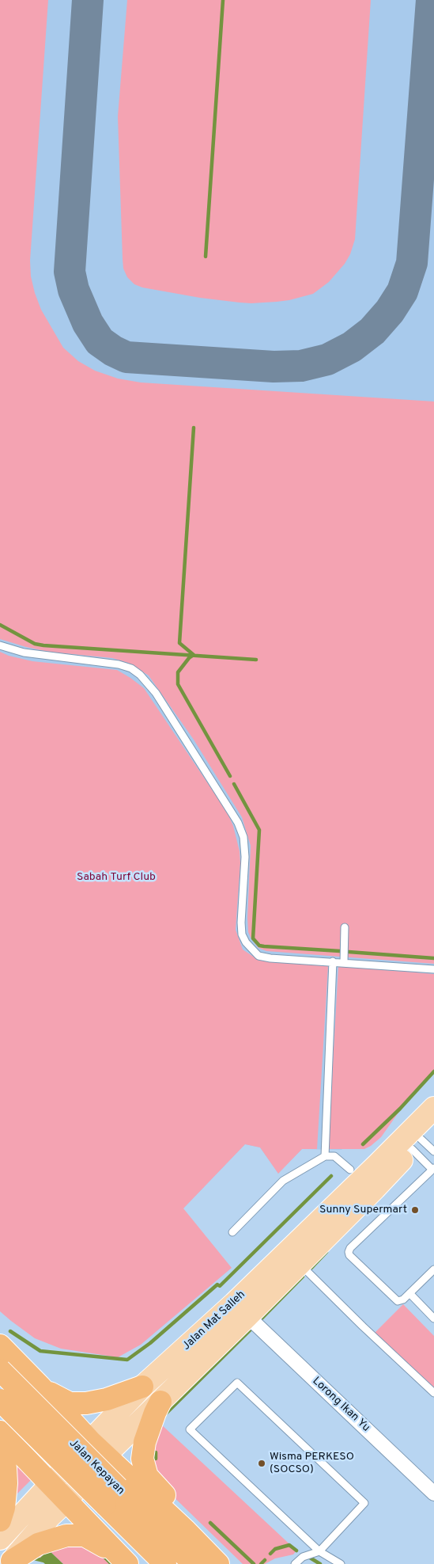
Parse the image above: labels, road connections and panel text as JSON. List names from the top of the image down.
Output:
{
  "streets": {
    "highway": ["Jalan Kepayan"],
    "main road": ["Jalan Mat Salleh"],
    "street": ["Lorong Ikan Yu"]
  },
  "crossings": [
    ["Jalan Mat Salleh", "Lorong Ikan Yu"]
  ],
  "parks": ["Sabah Turf Club"],
  "places": ["Sunny Supermart", "Wisma PERKESO (SOCSO)"]
}
